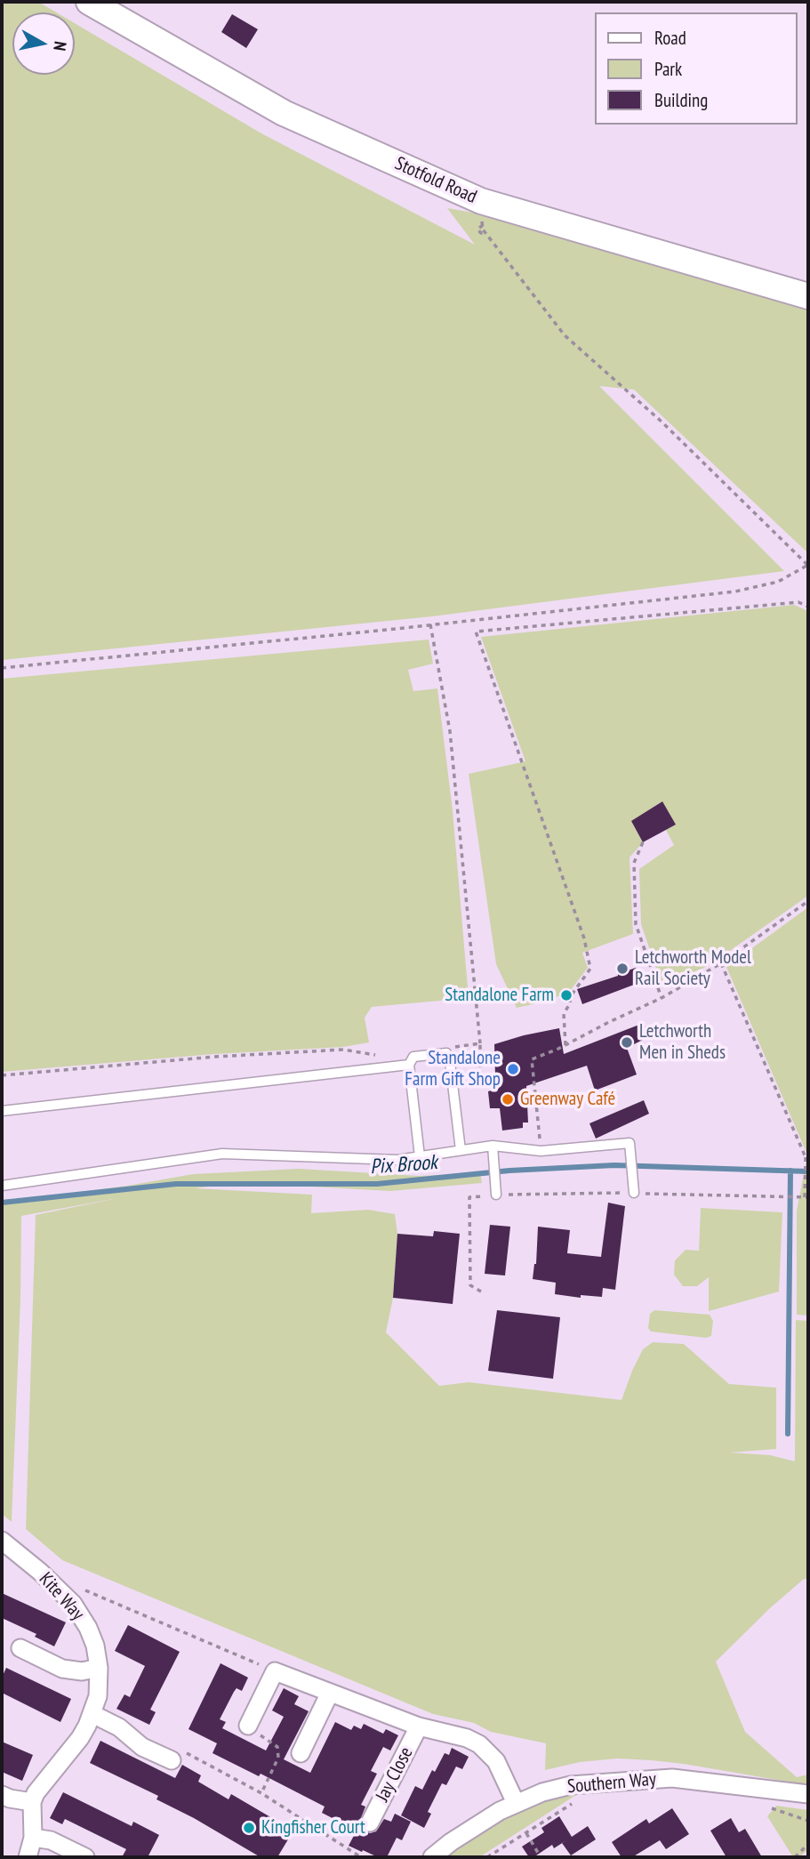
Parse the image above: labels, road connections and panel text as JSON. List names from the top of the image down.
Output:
{
  "streets": {
    "street": [
      "Stotfold Road",
      "Kite Way",
      "Jay Close",
      "Southern Way"
    ]
  },
  "crossings": [
    ["Jay Close", "Southern Way"]
  ],
  "water": ["Pix Brook"],
  "places": [
    "Letchworth Model Rail Society",
    "Standalone Farm",
    "Letchworth Men in Sheds",
    "Standalone Farm Gift Shop",
    "Greenway Café",
    "Kingfisher Court"
  ],
  "legend": ["Road", "Park", "Building"],
  "north": "right"
}
